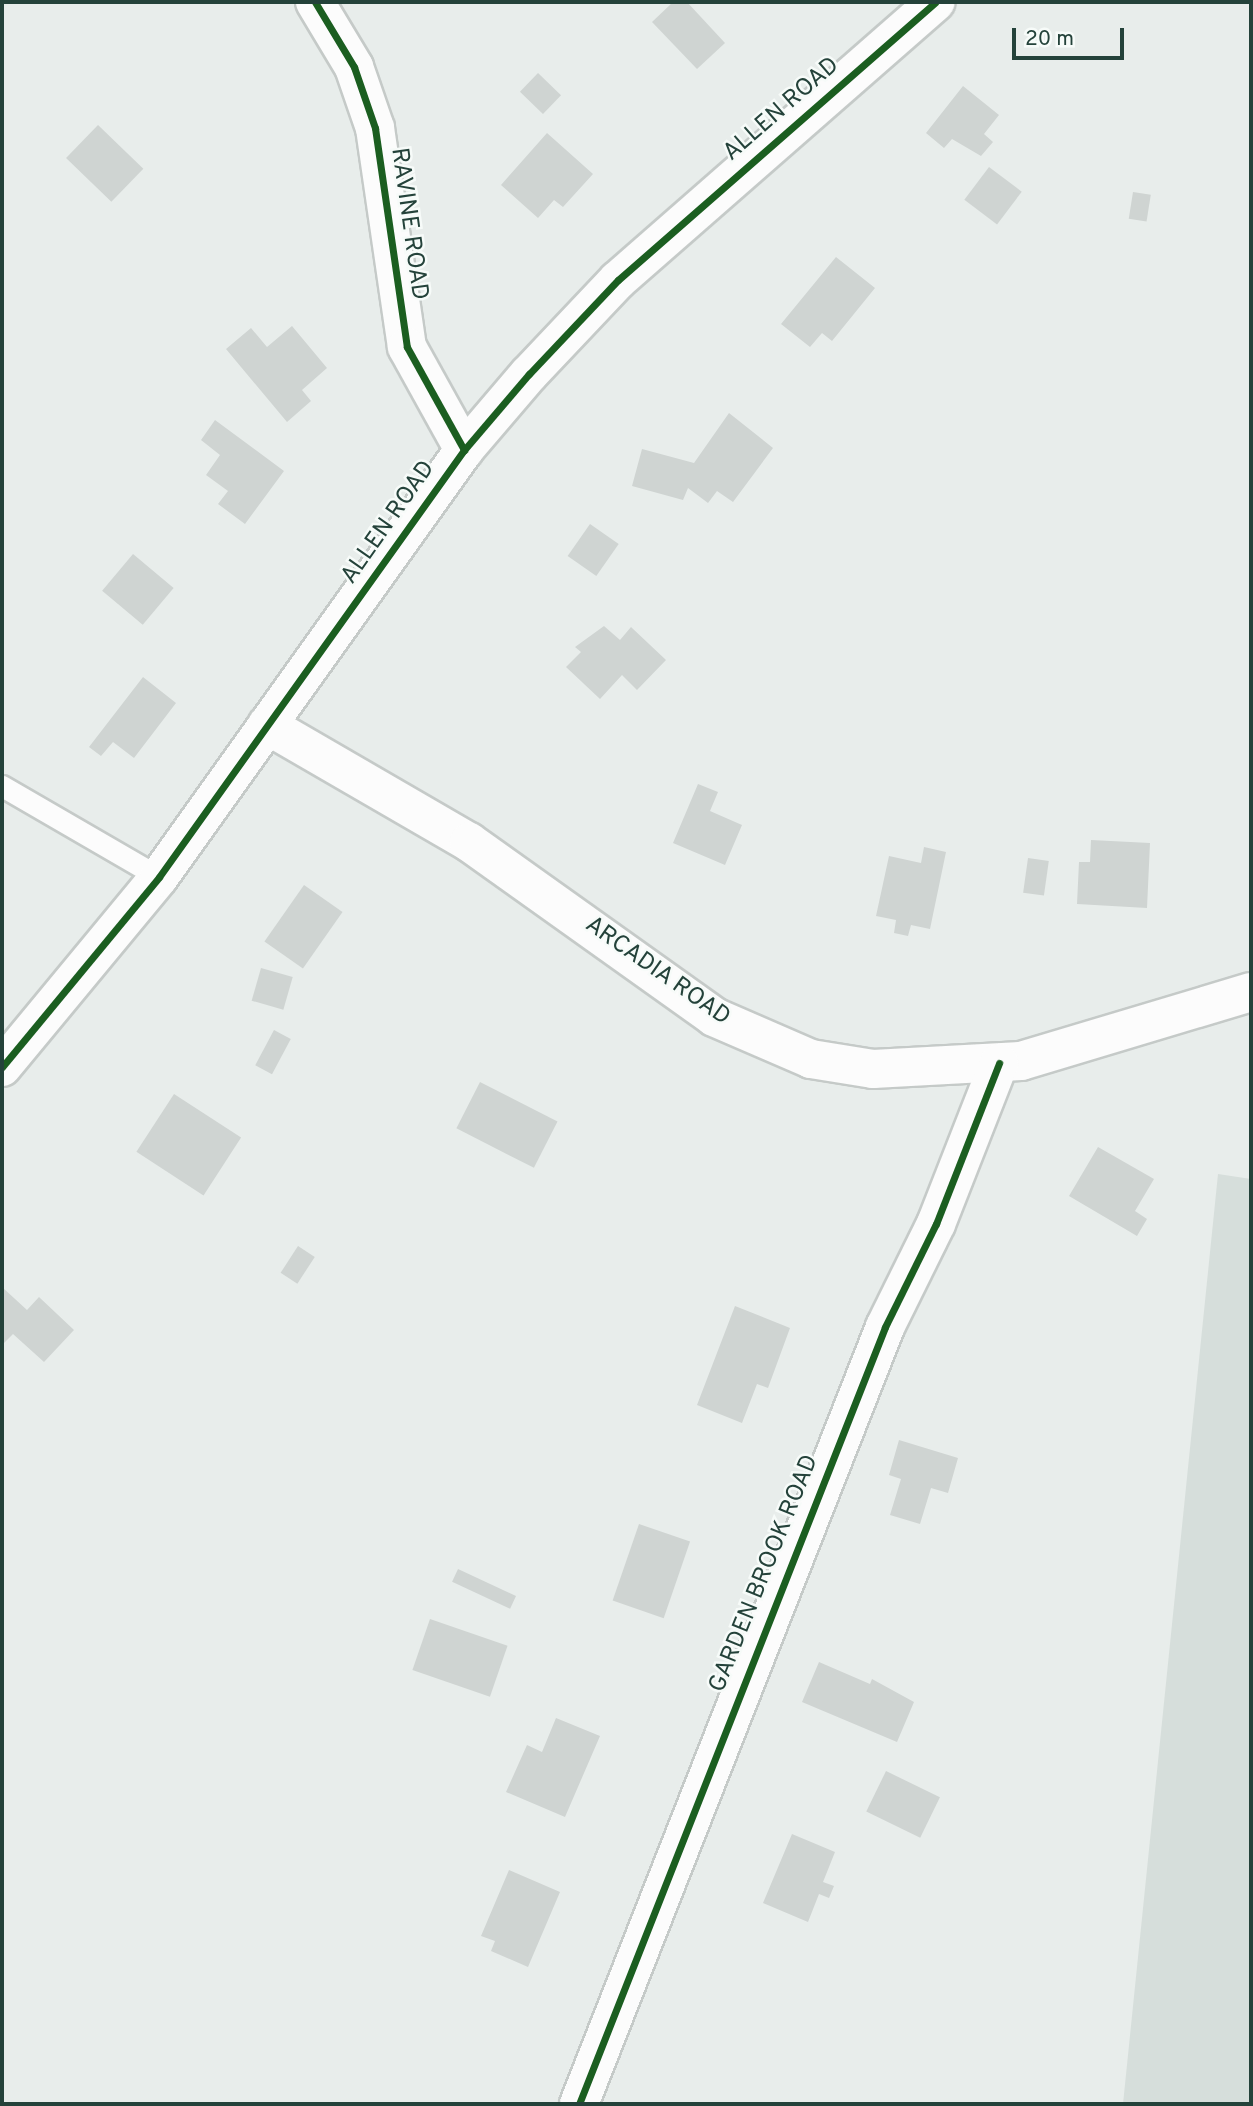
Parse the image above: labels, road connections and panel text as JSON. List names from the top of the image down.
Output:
{
  "streets": {
    "street": [
      "ALLEN ROAD",
      "RAVINE ROAD",
      "ARCADIA ROAD",
      "GARDEN BROOK ROAD"
    ]
  },
  "crossings": [
    ["ALLEN ROAD", "RAVINE ROAD"],
    ["ALLEN ROAD", "ARCADIA ROAD"],
    ["ARCADIA ROAD", "GARDEN BROOK ROAD"]
  ],
  "scale_bar": "20 m"
}
